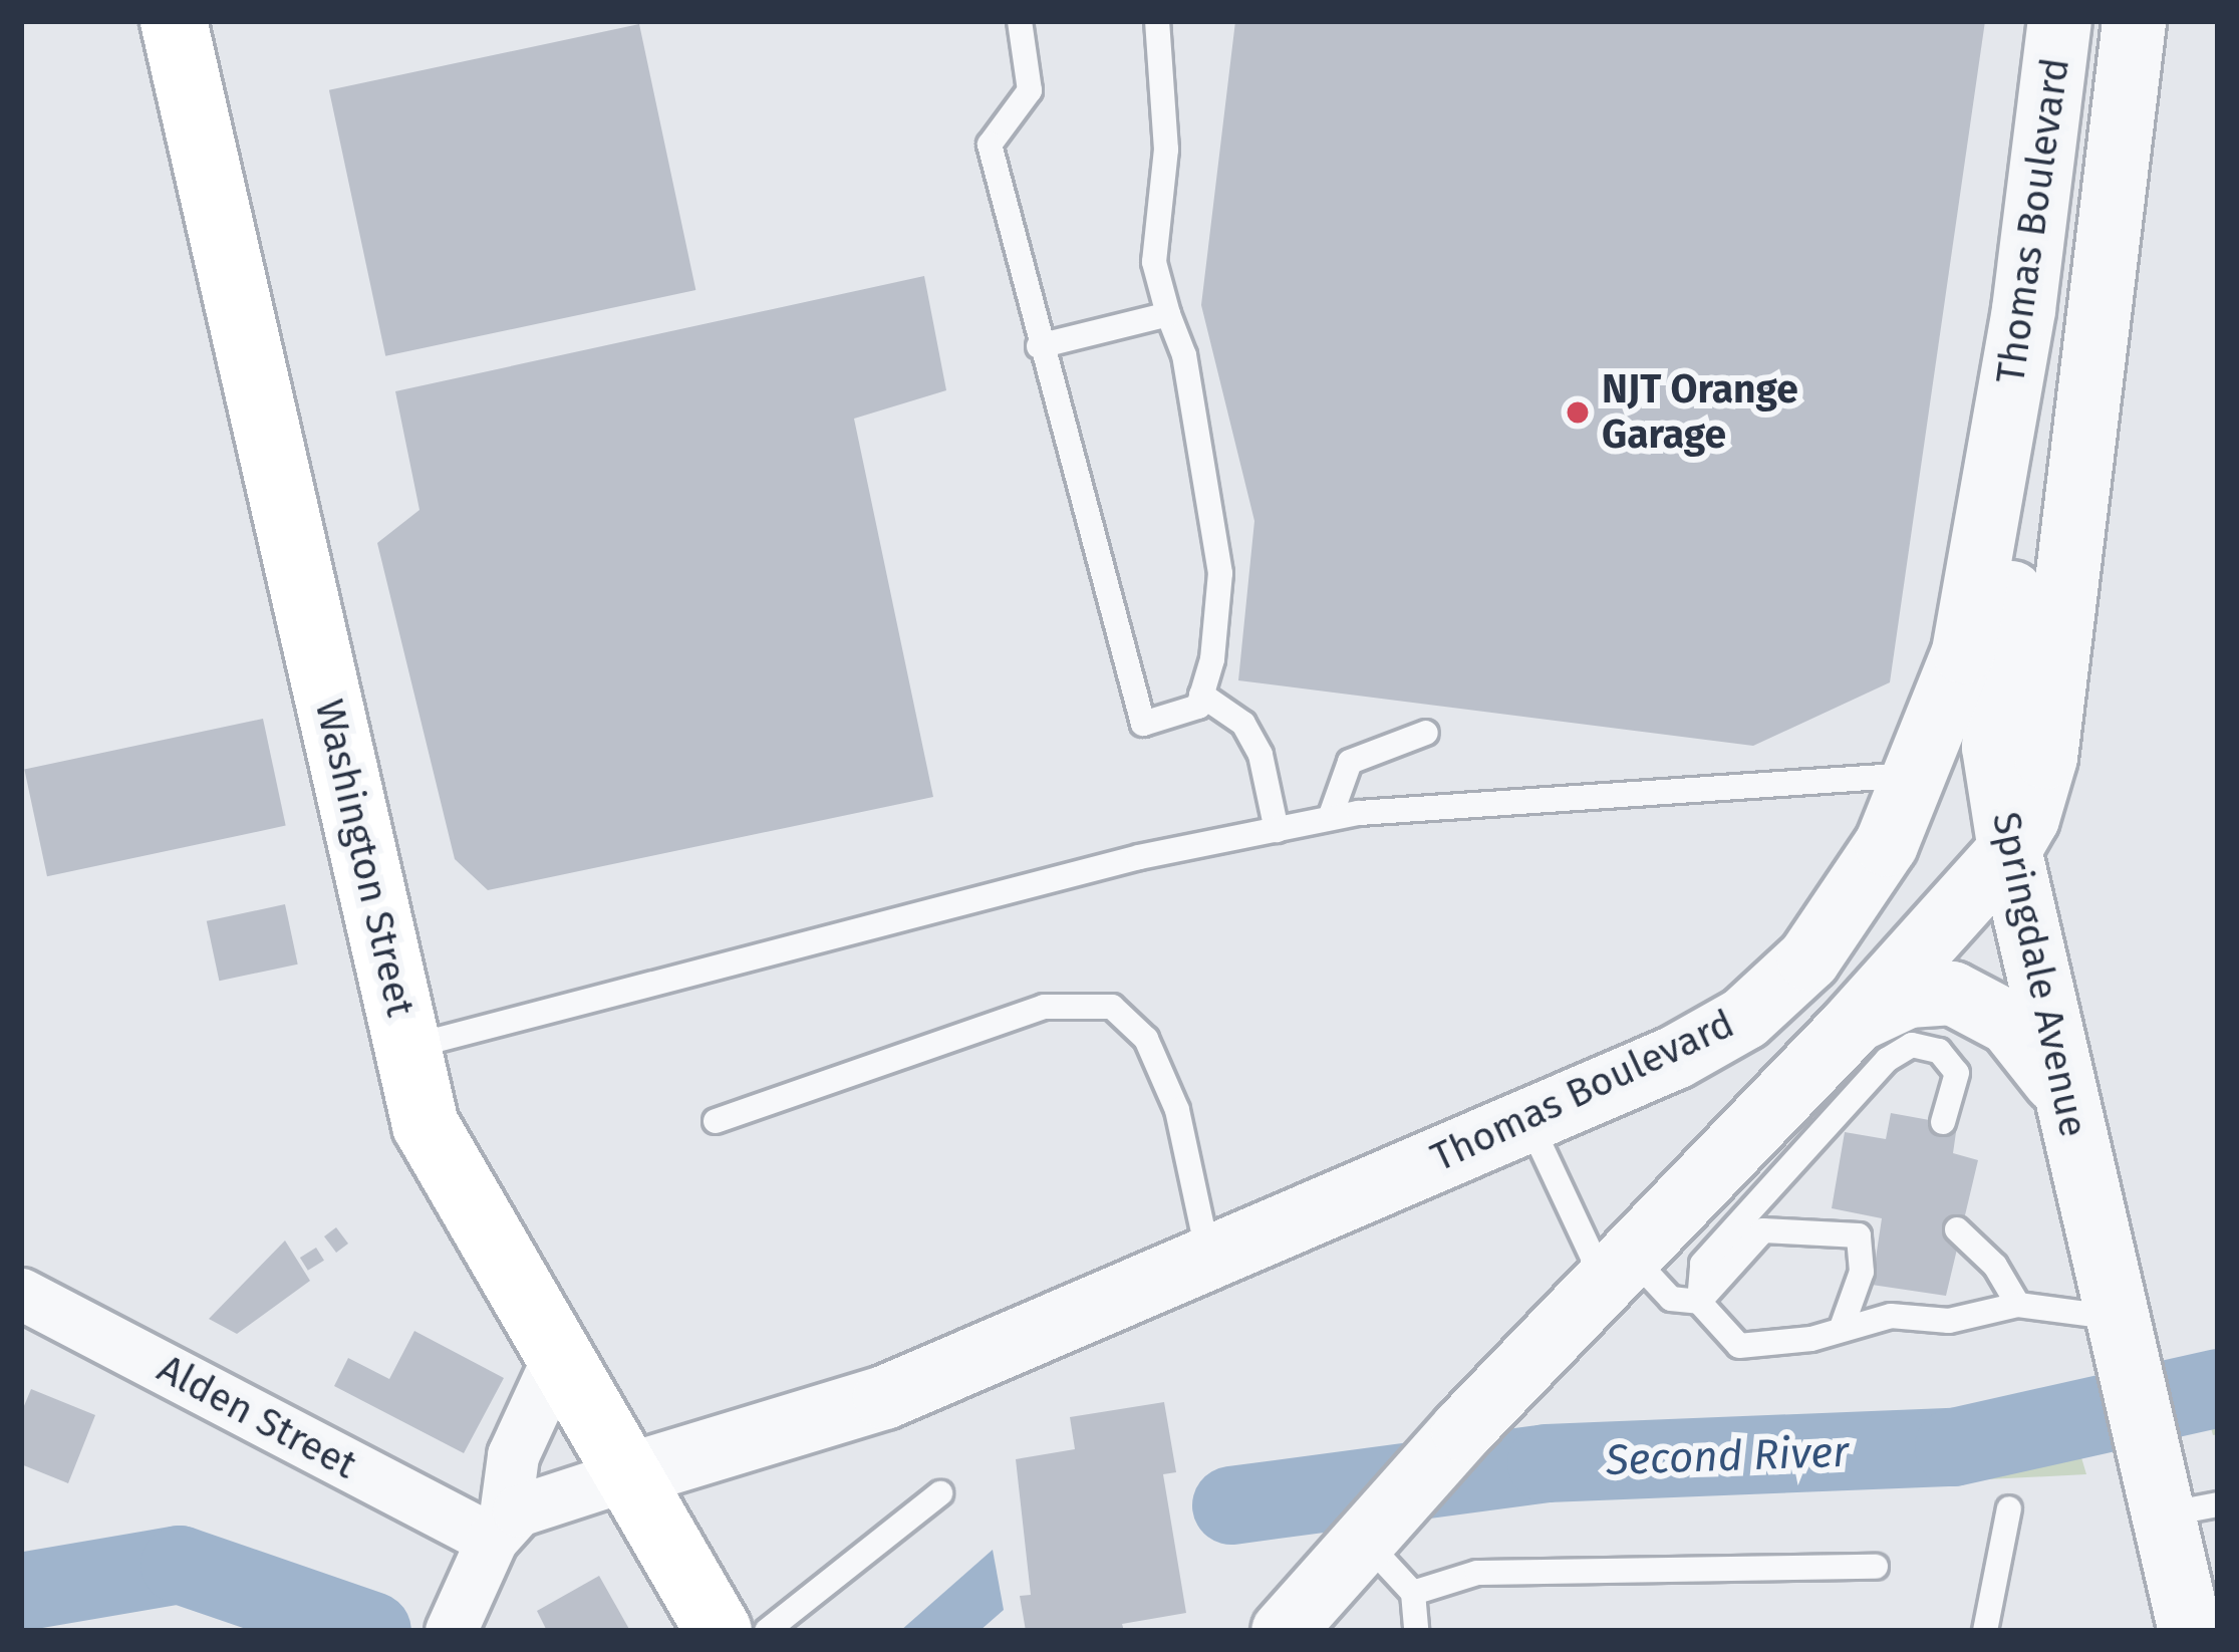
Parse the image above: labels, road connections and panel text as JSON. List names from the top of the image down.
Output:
{
  "streets": {
    "main road": ["Washington Street"],
    "street": ["Thomas Boulevard", "Springdale Avenue", "Alden Street"]
  },
  "crossings": [
    ["Thomas Boulevard", "Washington Street"],
    ["Thomas Boulevard", "Springdale Avenue"]
  ],
  "water": ["Second River"],
  "places": ["NJT Orange Garage"]
}
